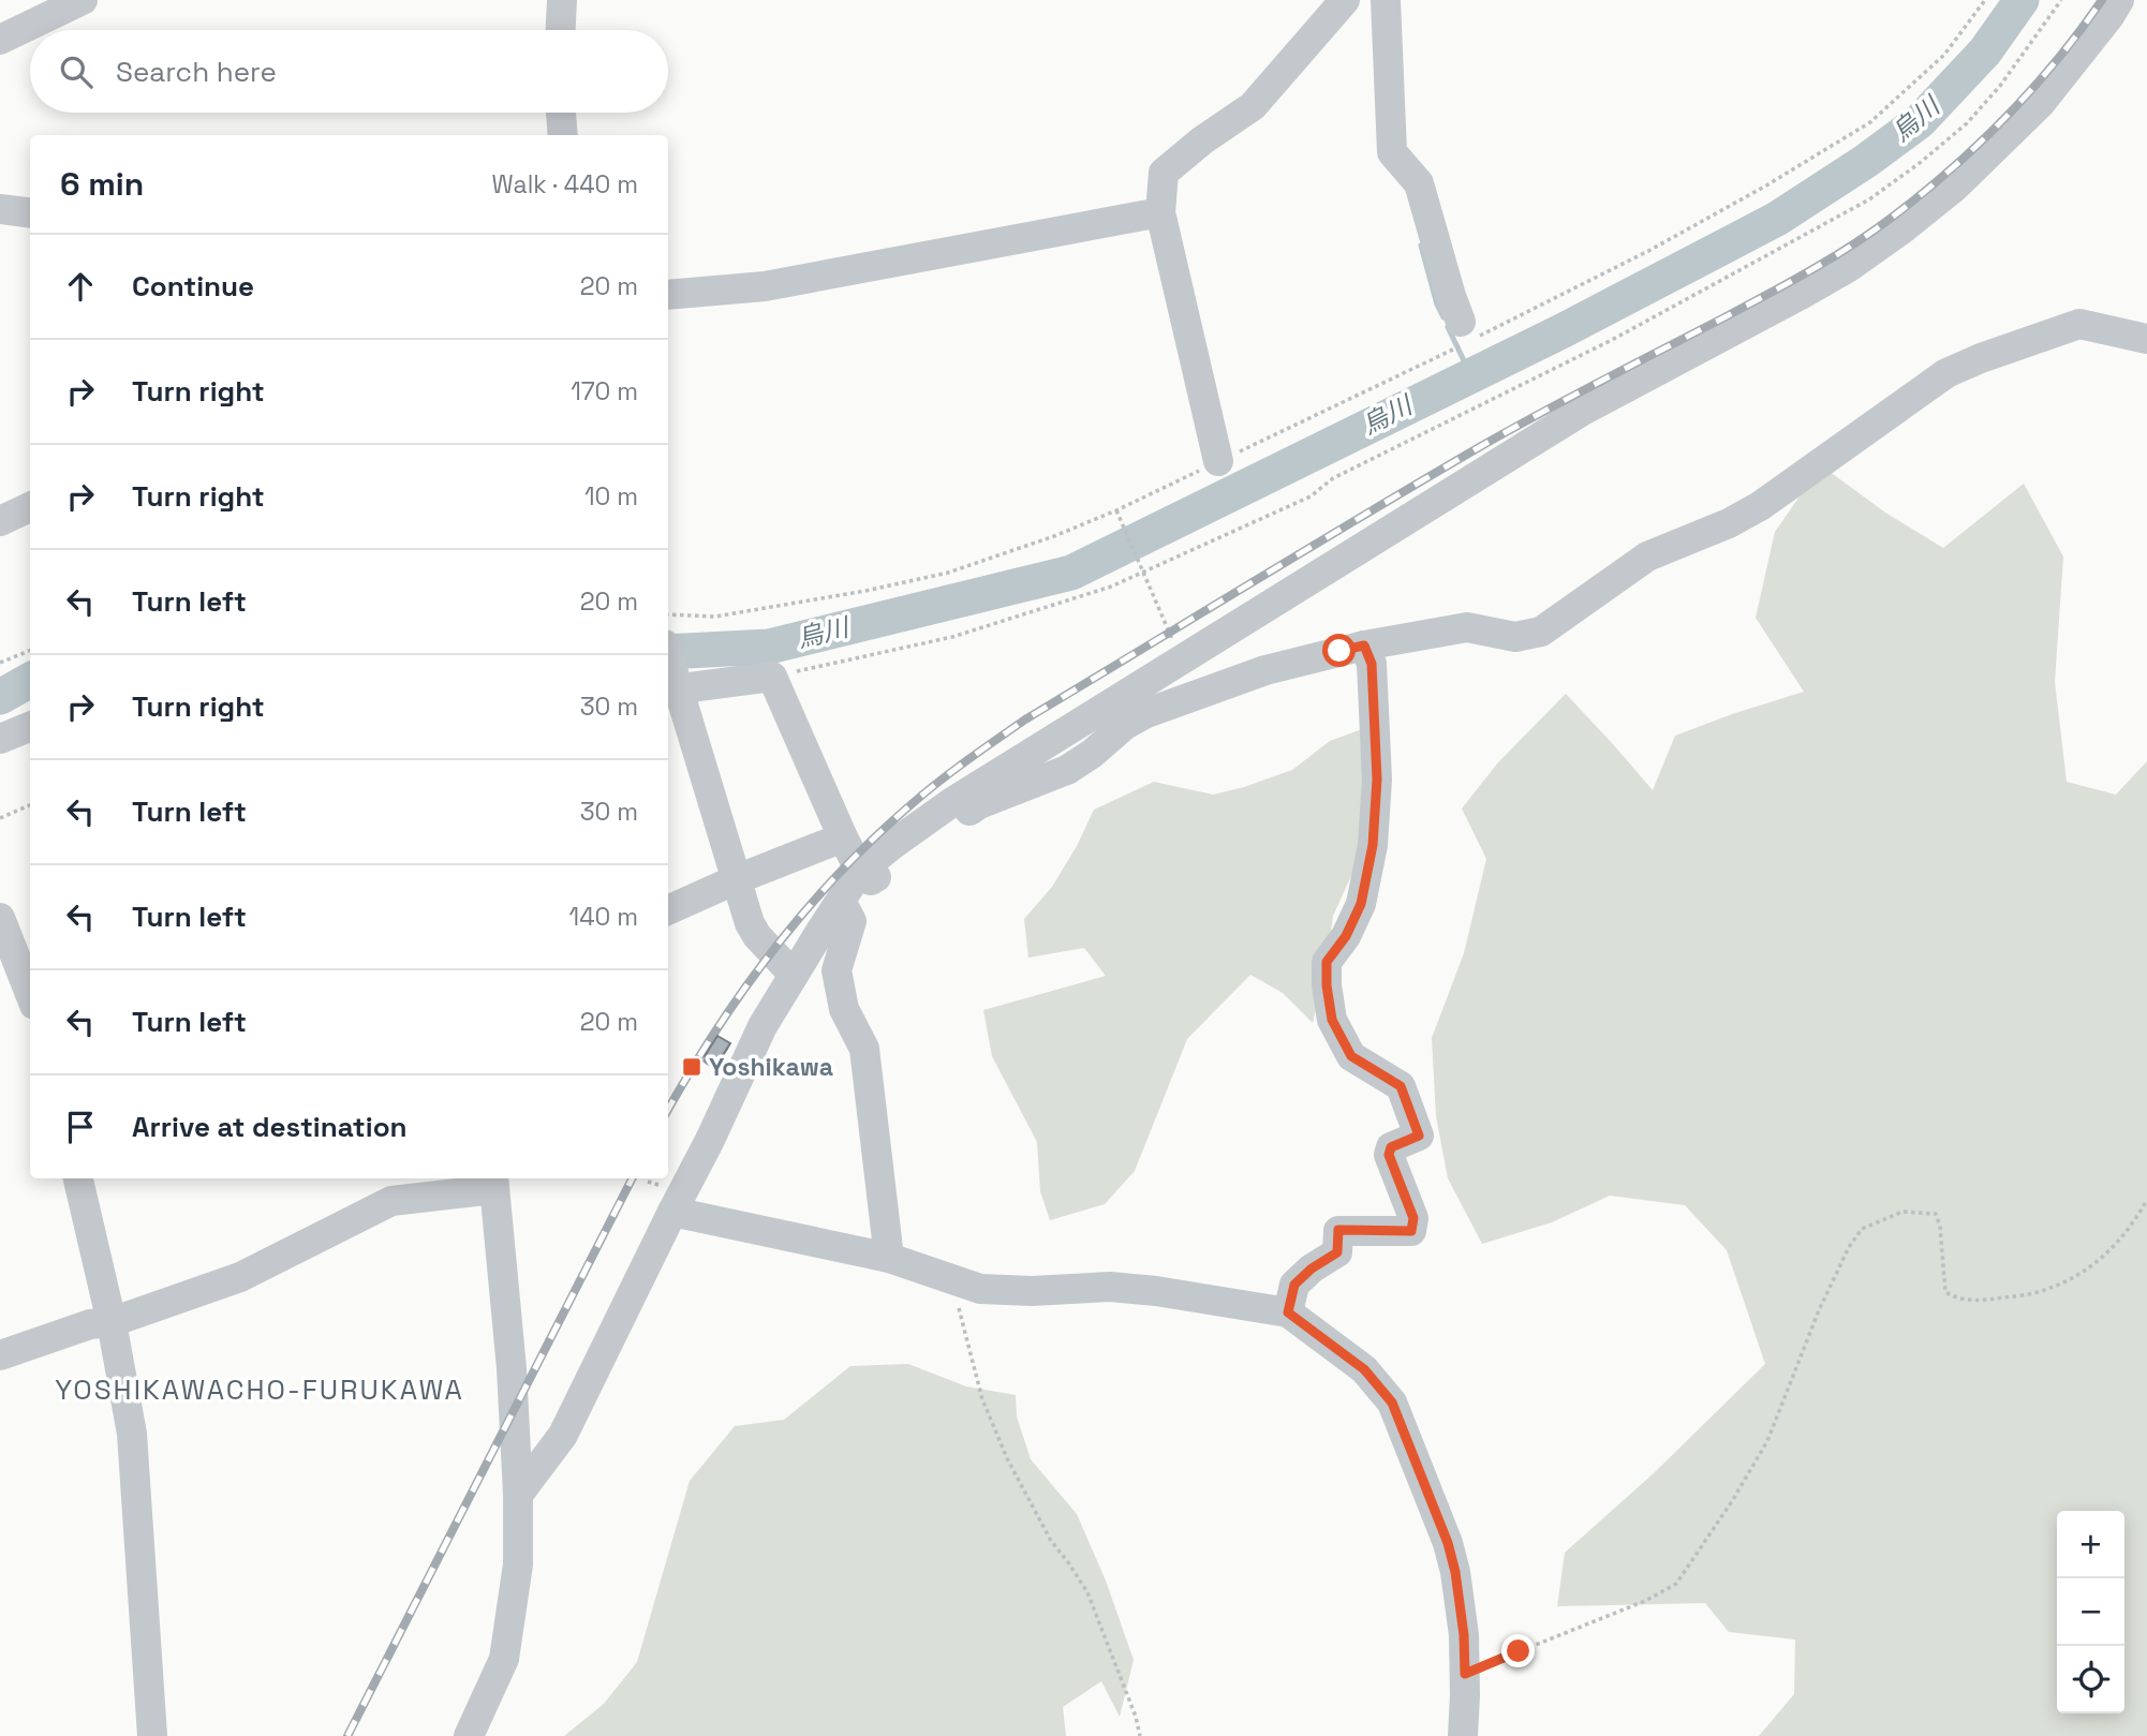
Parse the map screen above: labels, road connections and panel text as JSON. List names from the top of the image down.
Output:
{
  "districts": ["YOSHIKAWACHO-FURUKAWA"],
  "water": ["烏川"],
  "places": {
    "transit": ["Yoshikawa"]
  },
  "page": {
    "search": "Search here",
    "heading": ["6 min", "Walk · 440 m"],
    "list": [
      ["Continue", "20 m"],
      ["Turn right", "170 m"],
      ["Turn right", "10 m"],
      ["Turn left", "20 m"],
      ["Turn right", "30 m"],
      ["Turn left", "30 m"],
      ["Turn left", "140 m"],
      ["Turn left", "20 m"],
      "Arrive at destination"
    ],
    "map_buttons": ["+", "−"]
  }
}
